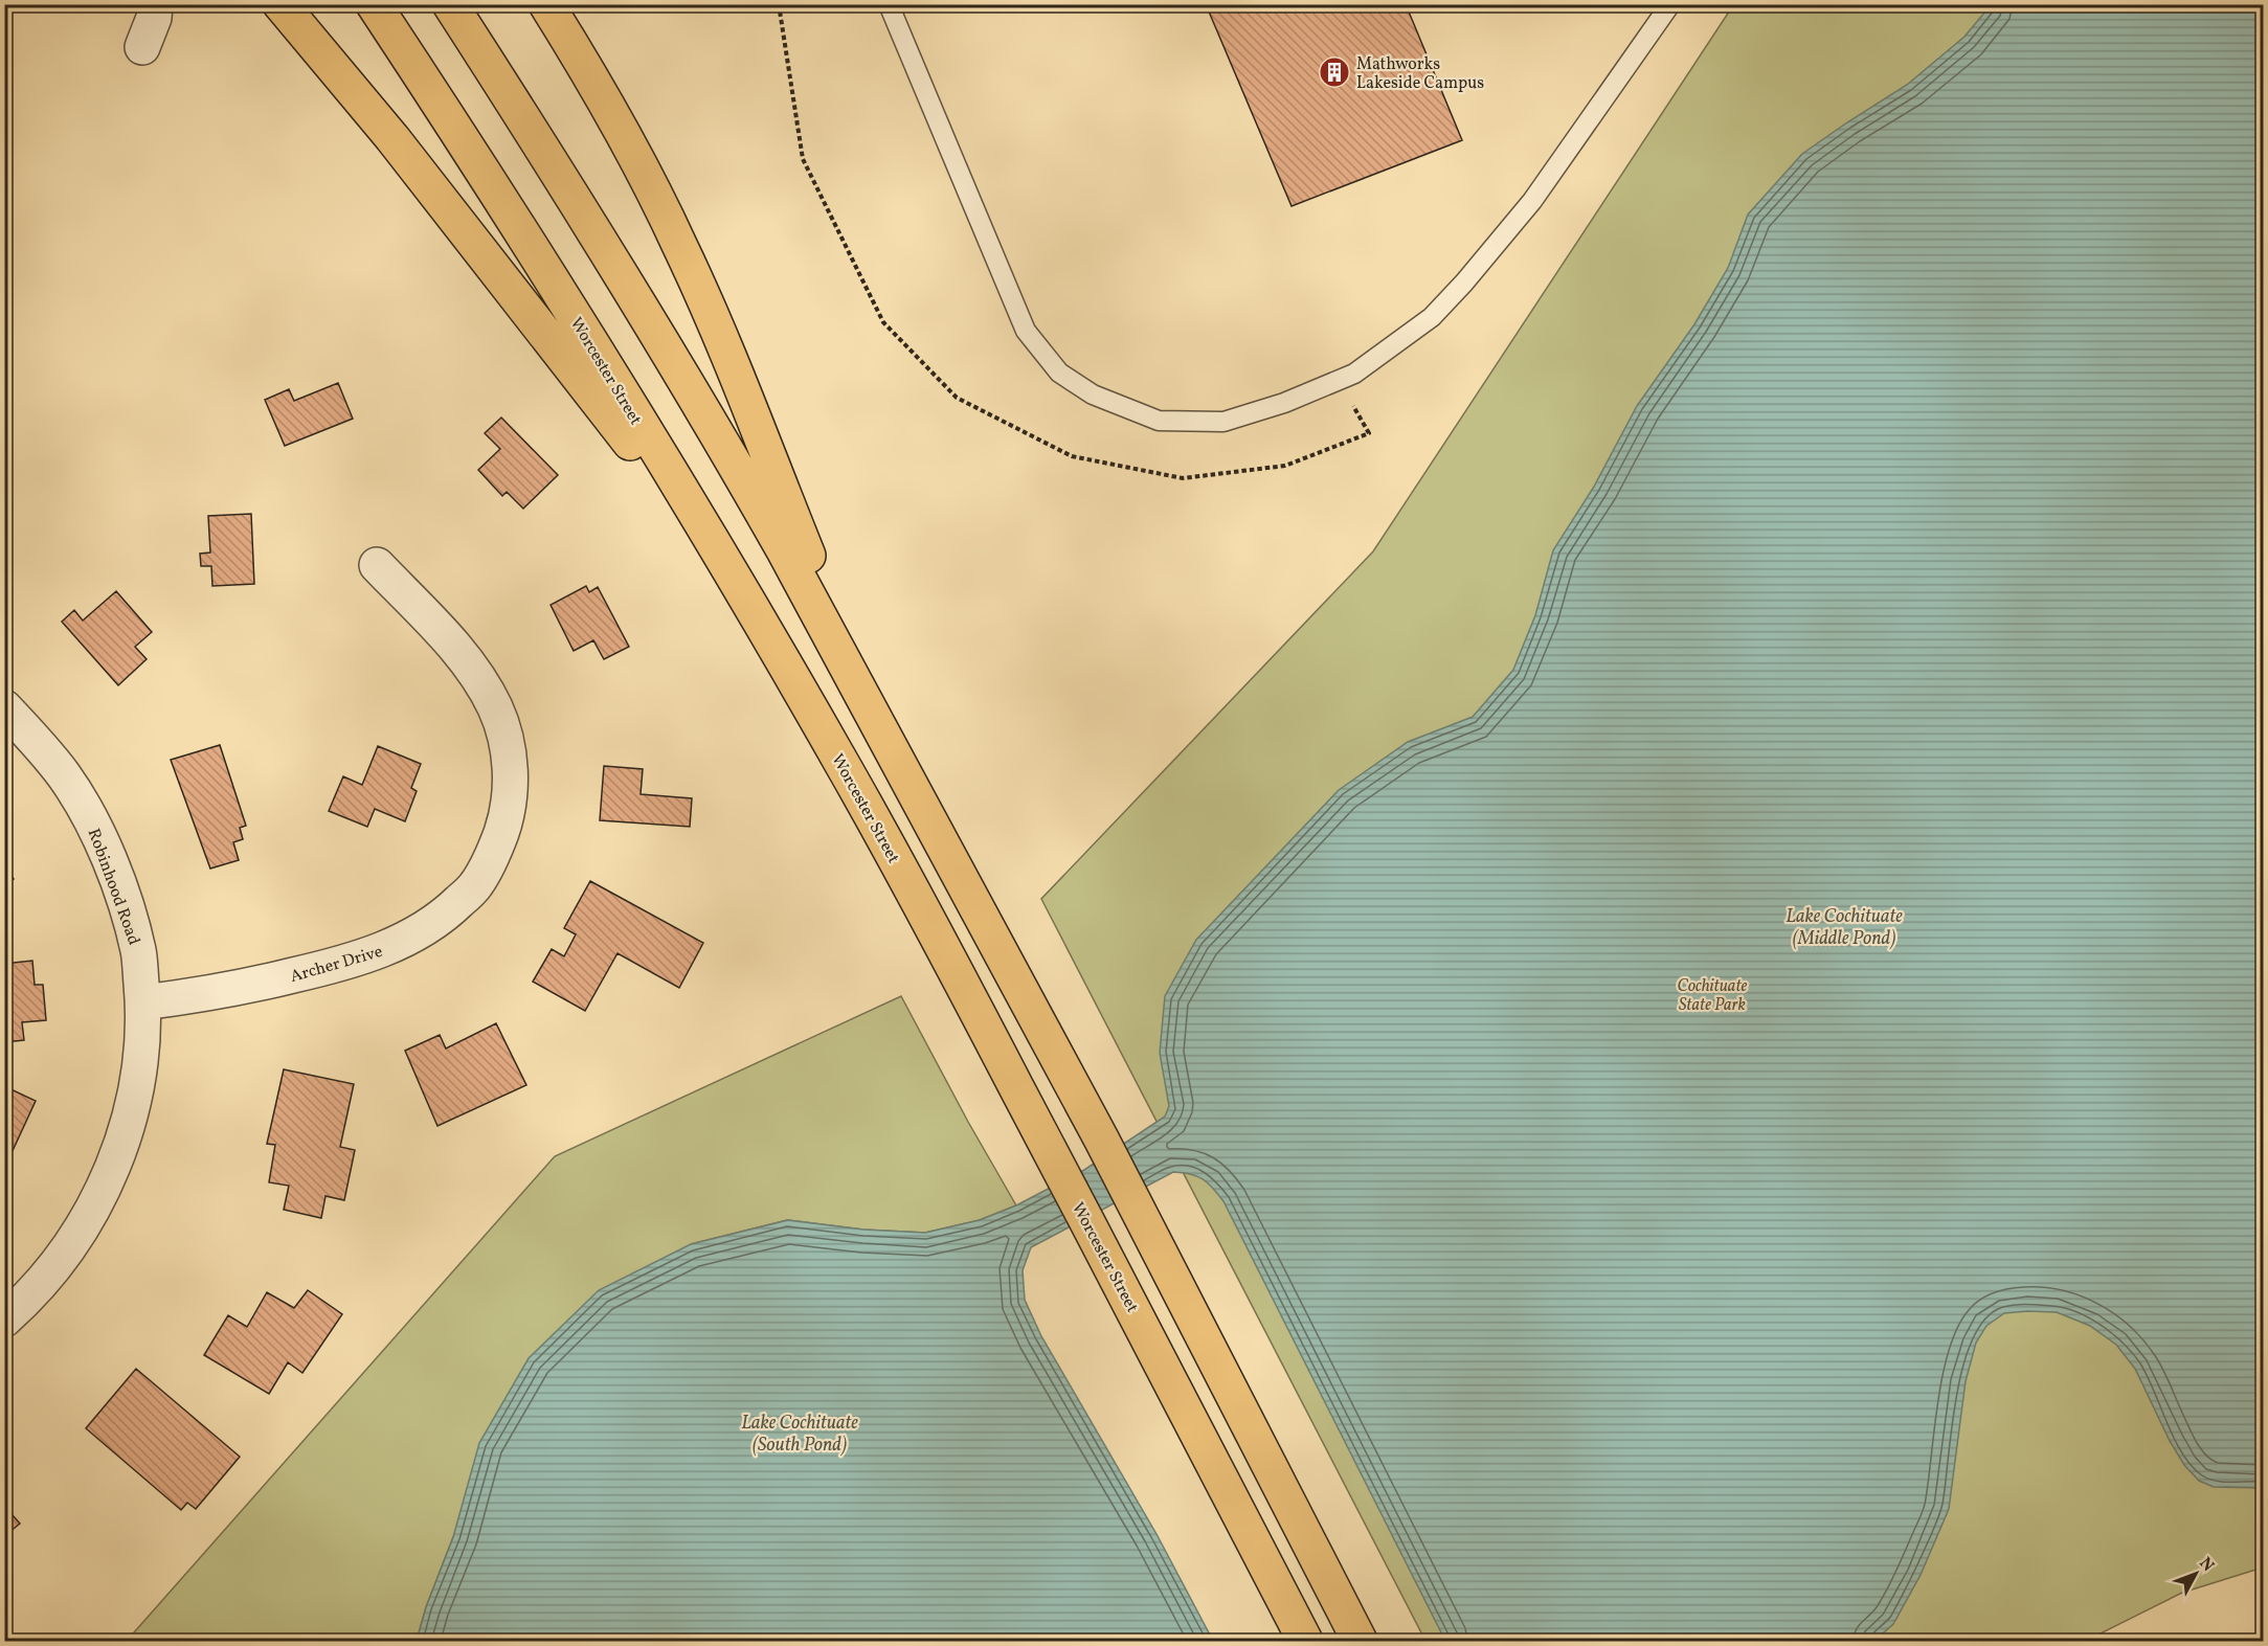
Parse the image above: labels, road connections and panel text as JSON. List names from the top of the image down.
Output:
{
  "streets": {
    "highway": ["Worcester Street"],
    "street": ["Robinhood Road", "Archer Drive"]
  },
  "crossings": [
    ["Robinhood Road", "Archer Drive"]
  ],
  "water": ["Lake Cochituate (Middle Pond)", "Lake Cochituate (South Pond)"],
  "parks": ["Cochituate State Park"],
  "places": {
    "building": ["Mathworks Lakeside Campus"]
  },
  "north": "top right"
}
